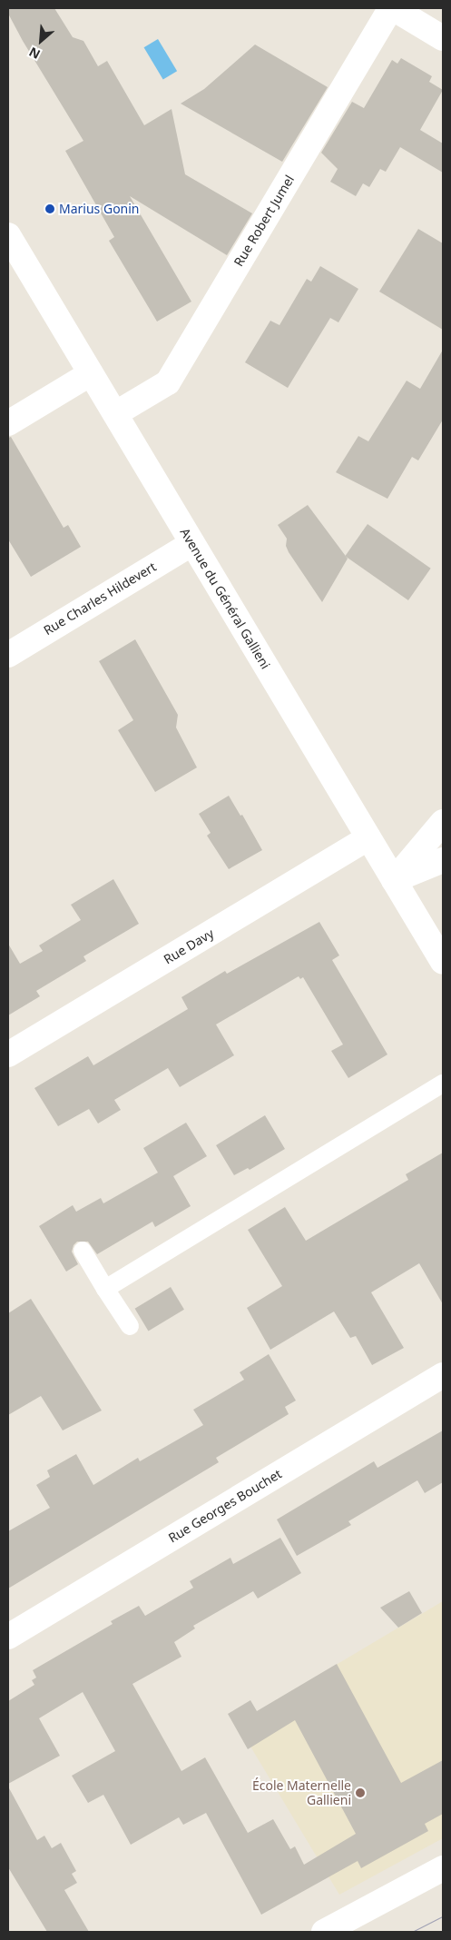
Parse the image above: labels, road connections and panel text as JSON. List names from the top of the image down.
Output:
{
  "streets": {
    "street": [
      "Rue Robert Jumel",
      "Rue Charles Hildevert",
      "Avenue du Général Gallieni",
      "Rue Davy",
      "Rue Georges Bouchet"
    ]
  },
  "crossings": [
    ["Rue Robert Jumel", "Avenue du Général Gallieni"],
    ["Rue Charles Hildevert", "Avenue du Général Gallieni"],
    ["Avenue du Général Gallieni", "Rue Davy"]
  ],
  "places": ["Marius Gonin", "École Maternelle Gallieni"],
  "north": "bottom left"
}
